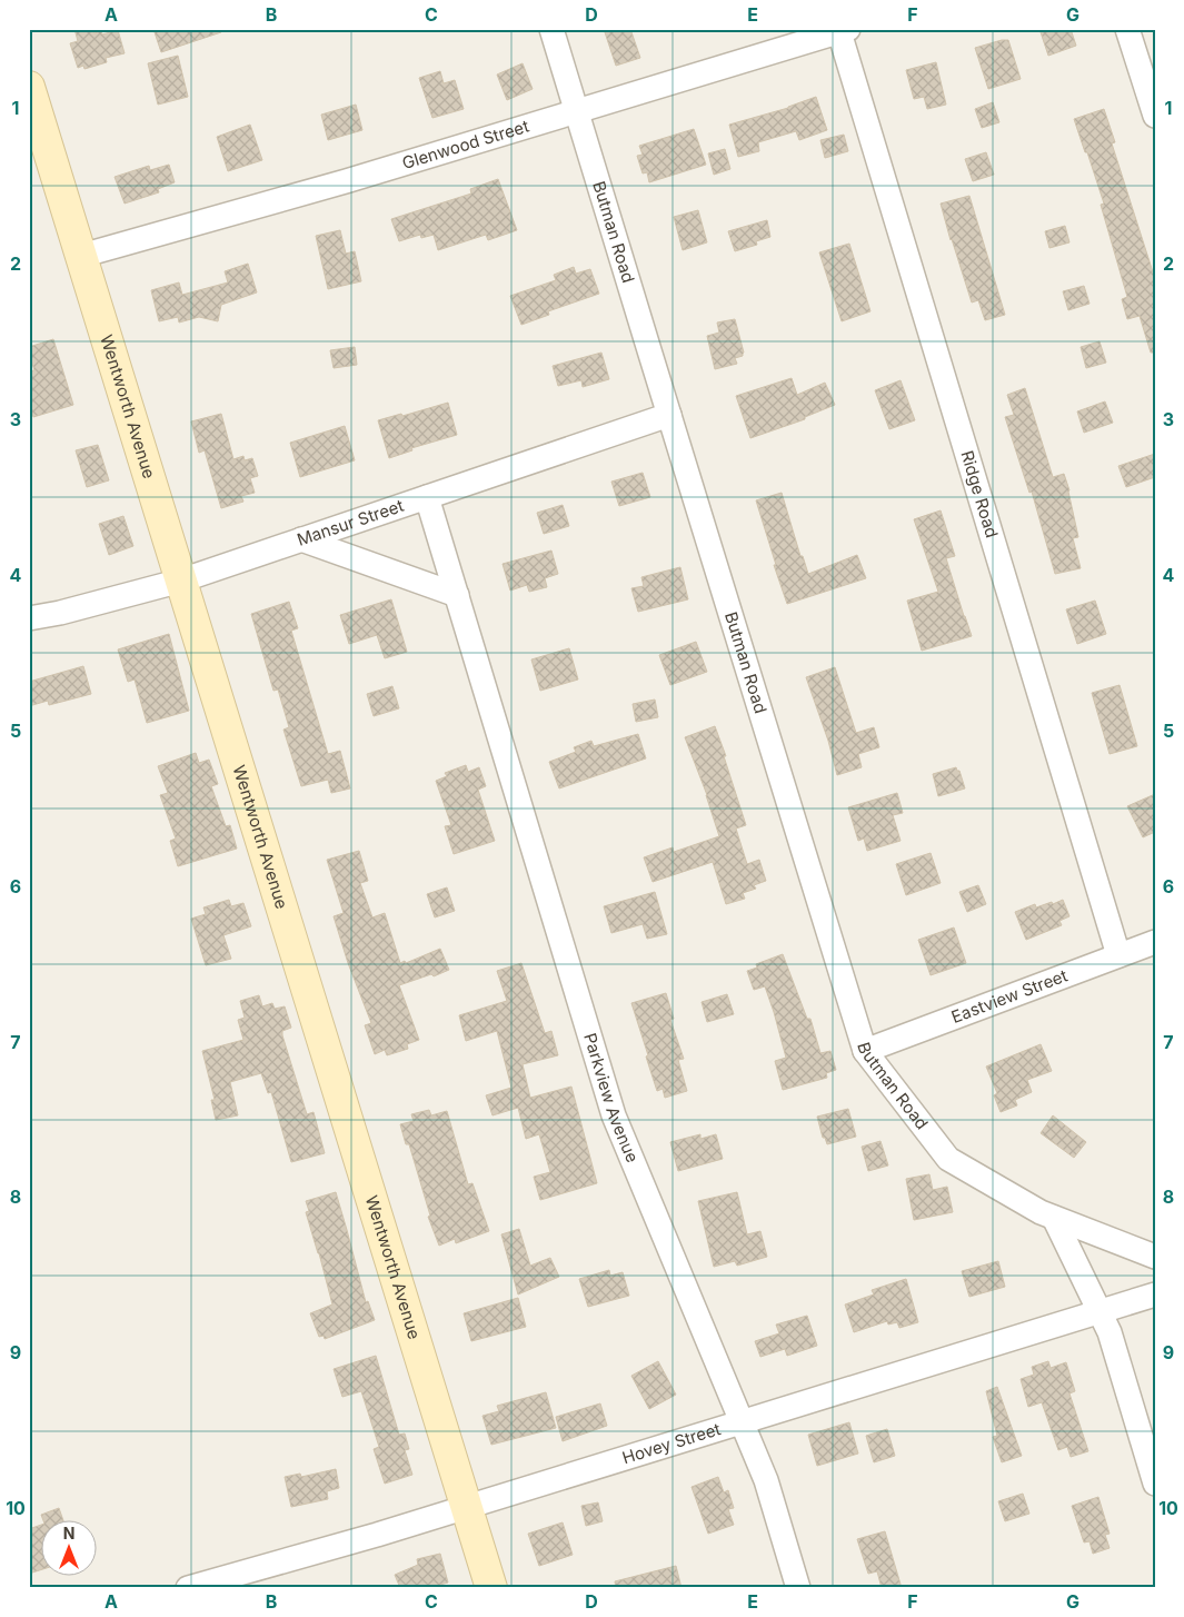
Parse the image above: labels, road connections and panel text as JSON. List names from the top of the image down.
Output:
{
  "streets": {
    "street": [
      "Glenwood Street",
      "Butman Road",
      "Wentworth Avenue",
      "Ridge Road",
      "Mansur Street",
      "Eastview Street",
      "Parkview Avenue",
      "Hovey Street"
    ]
  },
  "crossings": [
    ["Glenwood Street", "Butman Road"],
    ["Glenwood Street", "Wentworth Avenue"],
    ["Glenwood Street", "Ridge Road"],
    ["Butman Road", "Mansur Street"],
    ["Butman Road", "Eastview Street"],
    ["Wentworth Avenue", "Mansur Street"],
    ["Wentworth Avenue", "Hovey Street"],
    ["Ridge Road", "Eastview Street"],
    ["Mansur Street", "Parkview Avenue"],
    ["Parkview Avenue", "Hovey Street"]
  ],
  "north": "top",
  "grid": {
    "columns": [
      "A",
      "B",
      "C",
      "D",
      "E",
      "F",
      "G"
    ],
    "rows": [
      "1",
      "2",
      "3",
      "4",
      "5",
      "6",
      "7",
      "8",
      "9",
      "10"
    ]
  }
}
